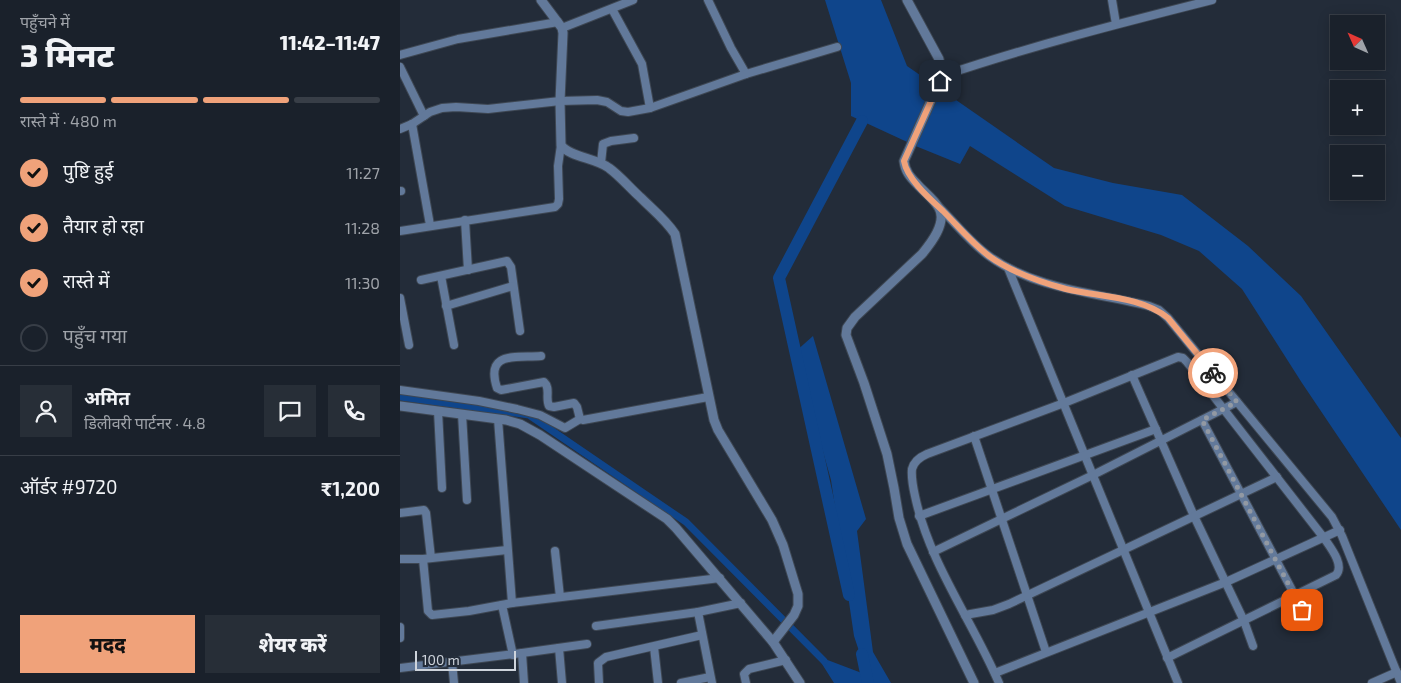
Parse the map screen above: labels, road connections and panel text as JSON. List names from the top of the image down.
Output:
{
  "scale_bar": "100 m",
  "north": "top left",
  "page": {
    "heading": ["3 मिनट", "पहुँचने में", "11:42–11:47"],
    "panel": [
      "अमित",
      "डिलीवरी पार्टनर · 4.8",
      "ऑर्डर #9720",
      "₹1,200"
    ],
    "map_buttons": ["+", "−"],
    "bar": "रास्ते में · 480 m",
    "list": [
      ["पुष्टि हुई", "11:27"],
      ["तैयार हो रहा", "11:28"],
      ["रास्ते में", "11:30"],
      "पहुँच गया"
    ],
    "buttons": ["मदद", "शेयर करें"],
    "scale": "100 m"
  }
}
